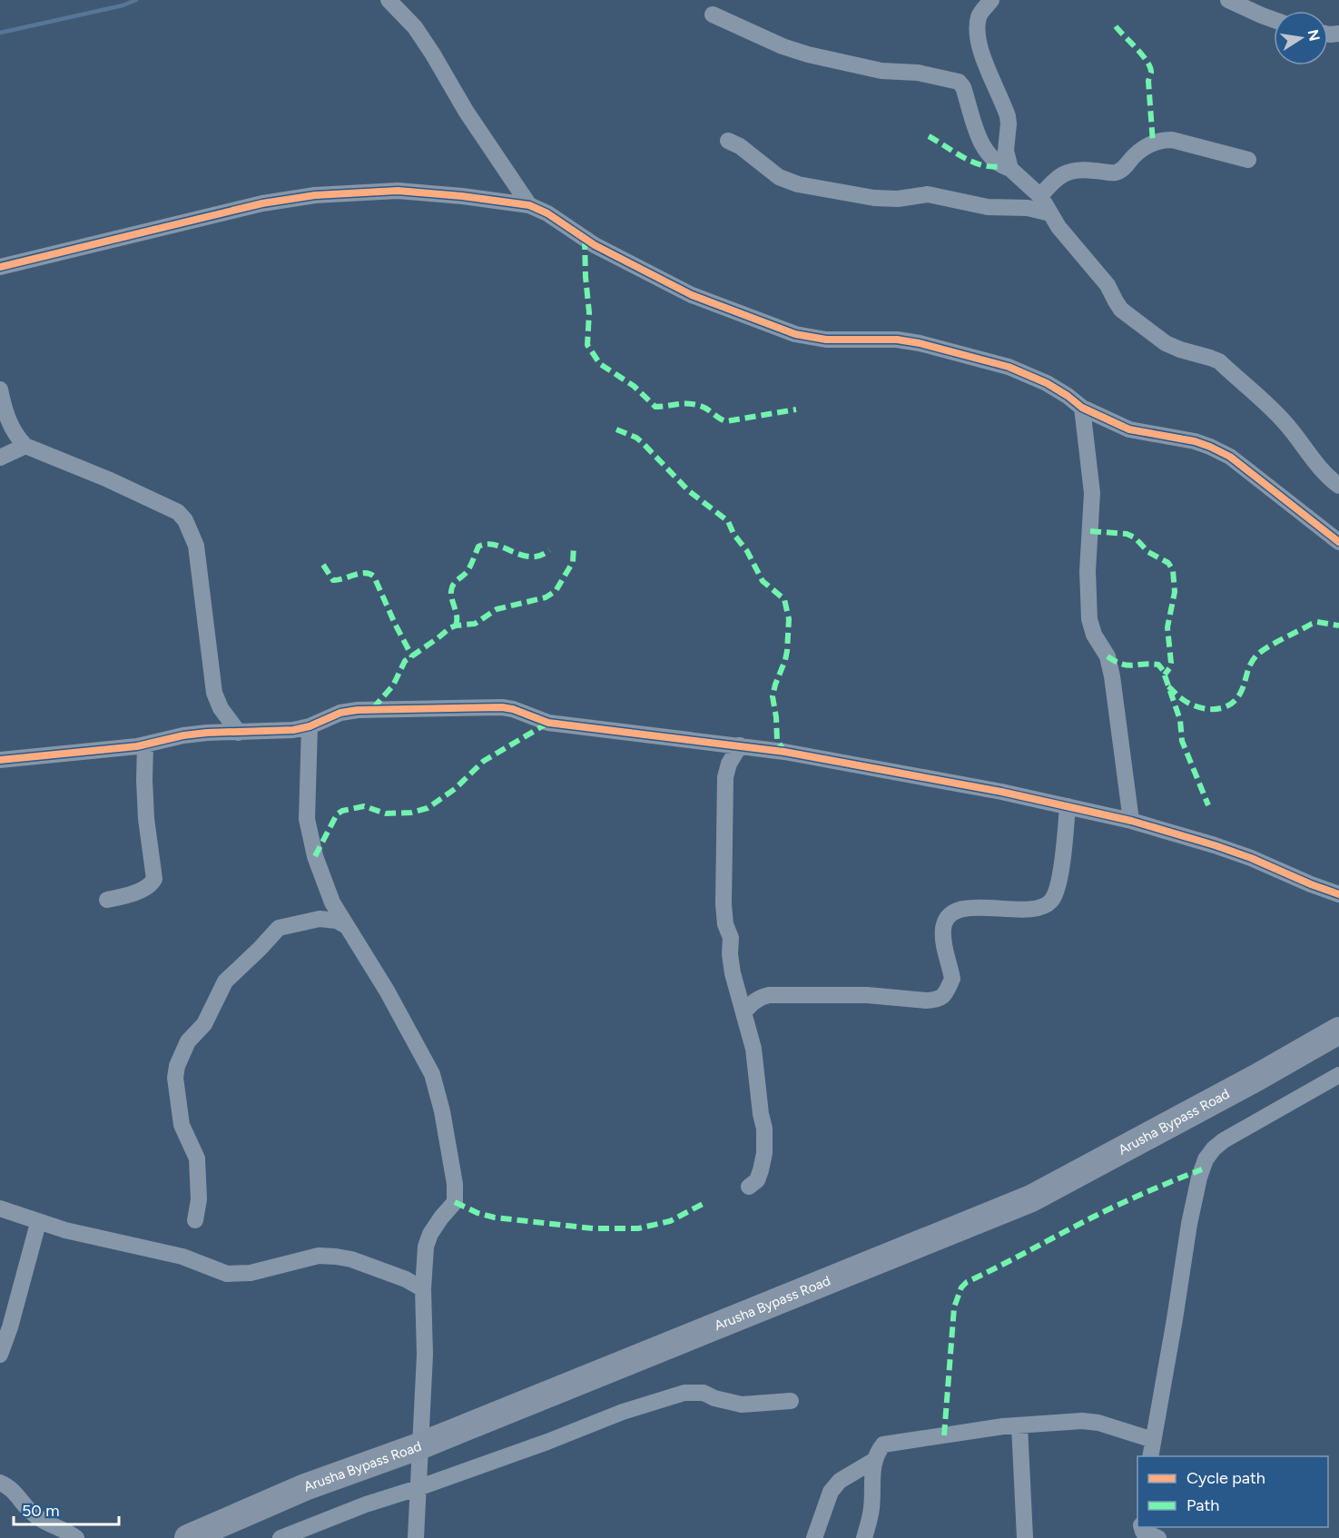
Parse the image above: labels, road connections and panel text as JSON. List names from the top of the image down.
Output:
{
  "streets": {
    "main road": ["Arusha Bypass Road"]
  },
  "legend": ["Cycle path", "Path"],
  "scale_bar": "50 m",
  "north": "right"
}
